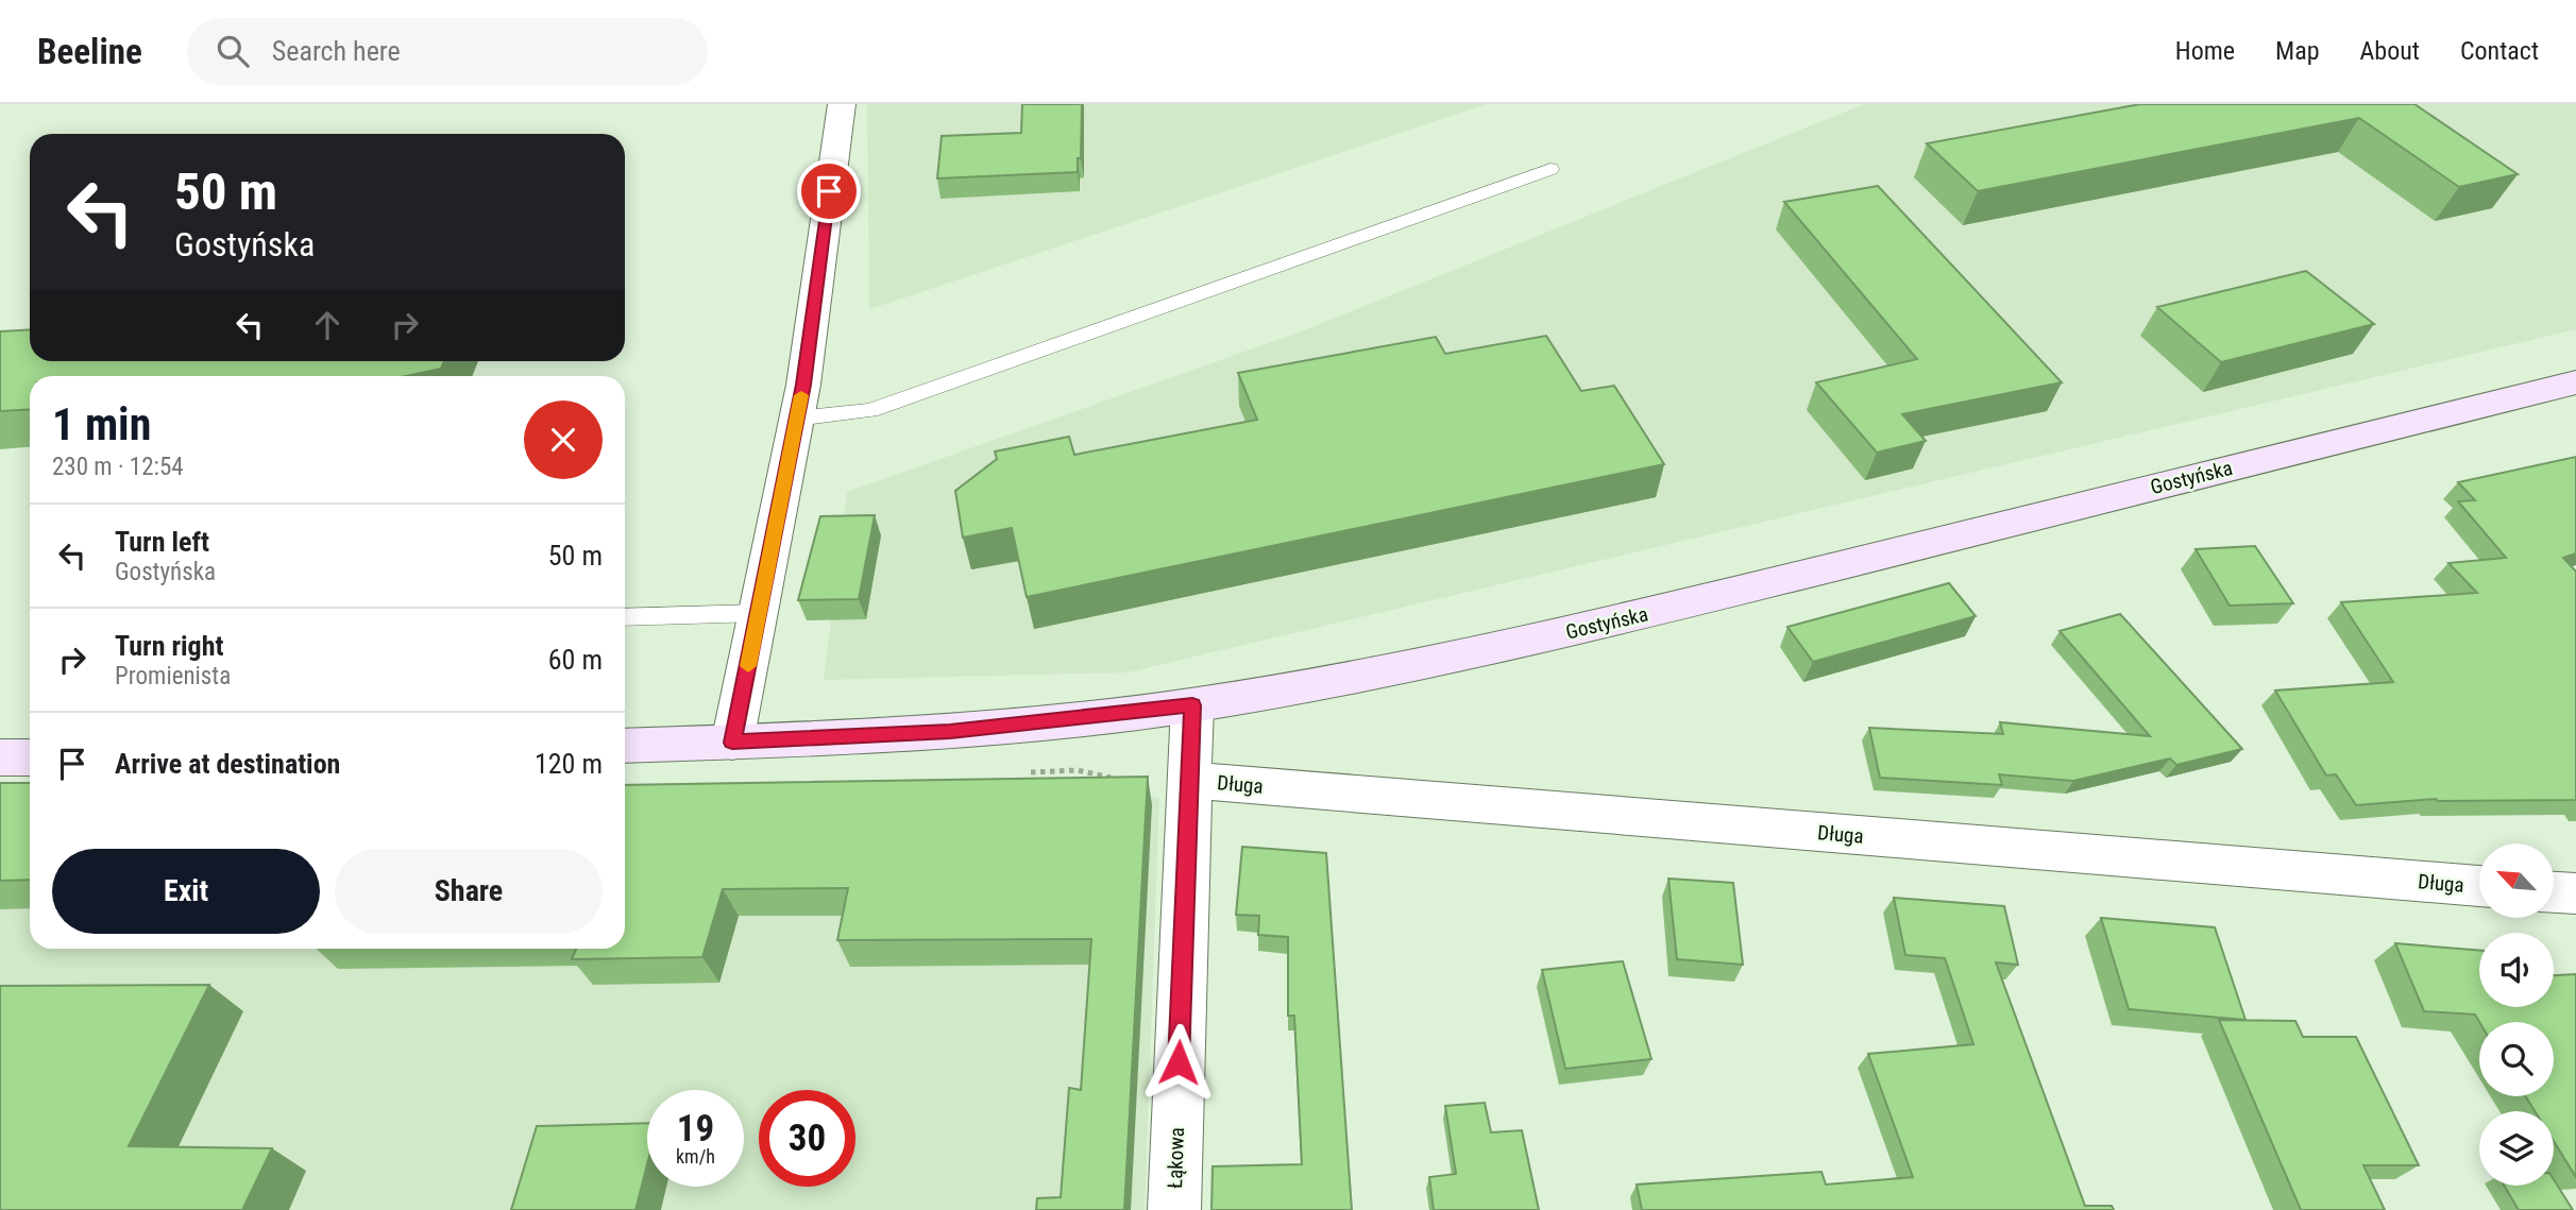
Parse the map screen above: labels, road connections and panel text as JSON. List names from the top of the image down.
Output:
{
  "streets": {
    "main road": ["Gostyńska"],
    "street": ["Długa", "Łąkowa"]
  },
  "crossings": [
    ["Gostyńska", "Łąkowa"],
    ["Długa", "Łąkowa"]
  ],
  "north": "top left",
  "page": {
    "header": "Beeline",
    "search": "Search here",
    "nav": [
      "Home",
      "Map",
      "About",
      "Contact"
    ],
    "turn": ["50 m", "Gostyńska"],
    "heading": ["1 min", "230 m · 12:54"],
    "list": [
      {
        "name": "Turn left",
        "note": "Gostyńska",
        "value": "50 m"
      },
      {
        "name": "Turn right",
        "note": "Promienista",
        "value": "60 m"
      },
      {
        "name": "Arrive at destination",
        "value": "120 m"
      }
    ],
    "buttons": ["Exit", "Share"],
    "speed": "19 km/h",
    "limit": "30"
  }
}
